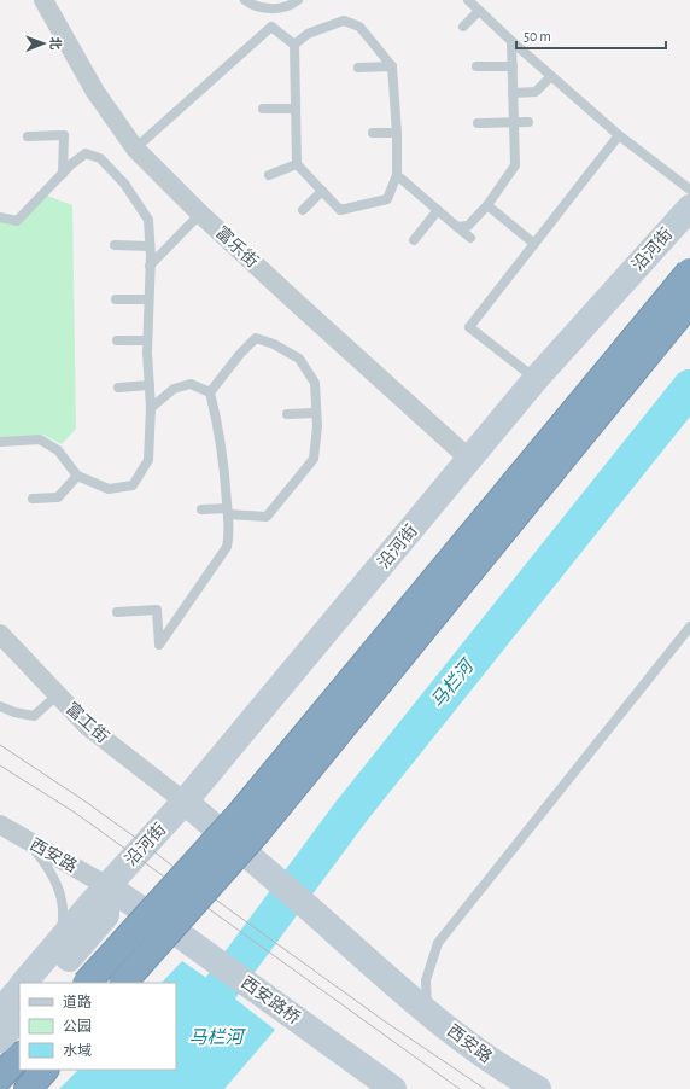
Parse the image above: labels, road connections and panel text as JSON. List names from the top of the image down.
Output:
{
  "streets": {
    "main road": ["沿河街", "西安路", "西安路桥"],
    "street": ["富乐街", "富工街"]
  },
  "crossings": [
    ["富乐街", "沿河街"],
    ["沿河街", "富工街"],
    ["沿河街", "西安路"],
    ["沿河街", "西安路桥"],
    ["富工街", "西安路"],
    ["西安路", "西安路桥"]
  ],
  "water": ["马栏河"],
  "legend": ["道路", "公园", "水域"],
  "scale_bar": "50 m",
  "north": "right"
}
